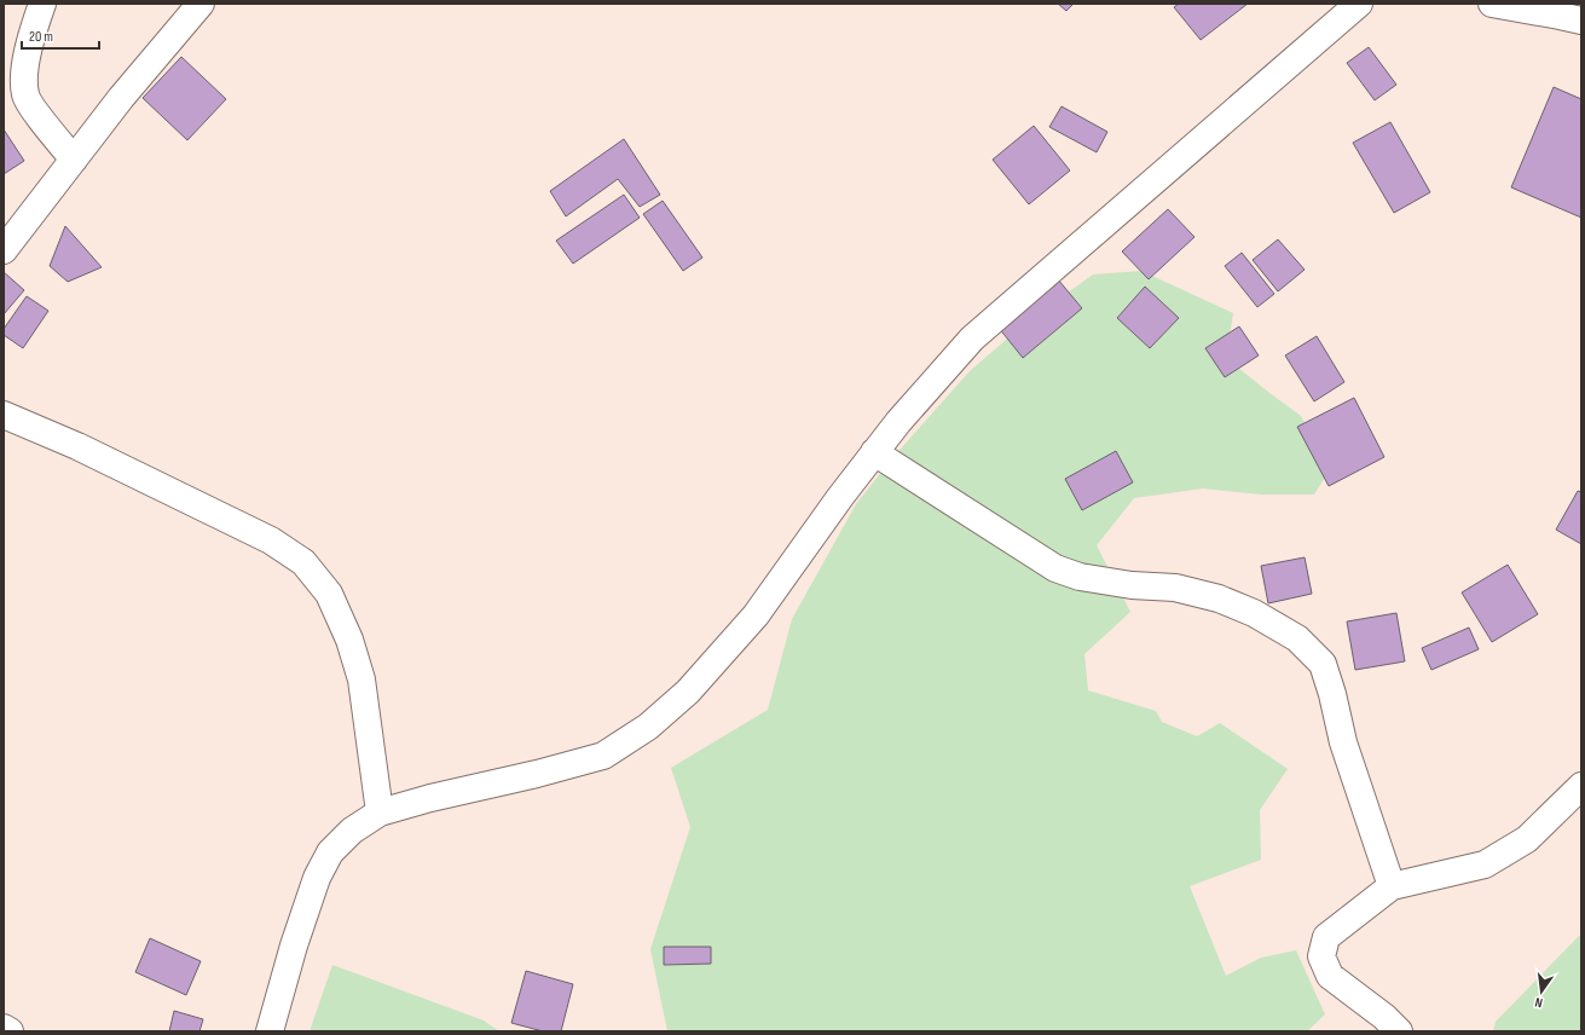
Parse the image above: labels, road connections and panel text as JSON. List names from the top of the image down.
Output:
{
  "scale_bar": "20 m",
  "north": "bottom"
}
